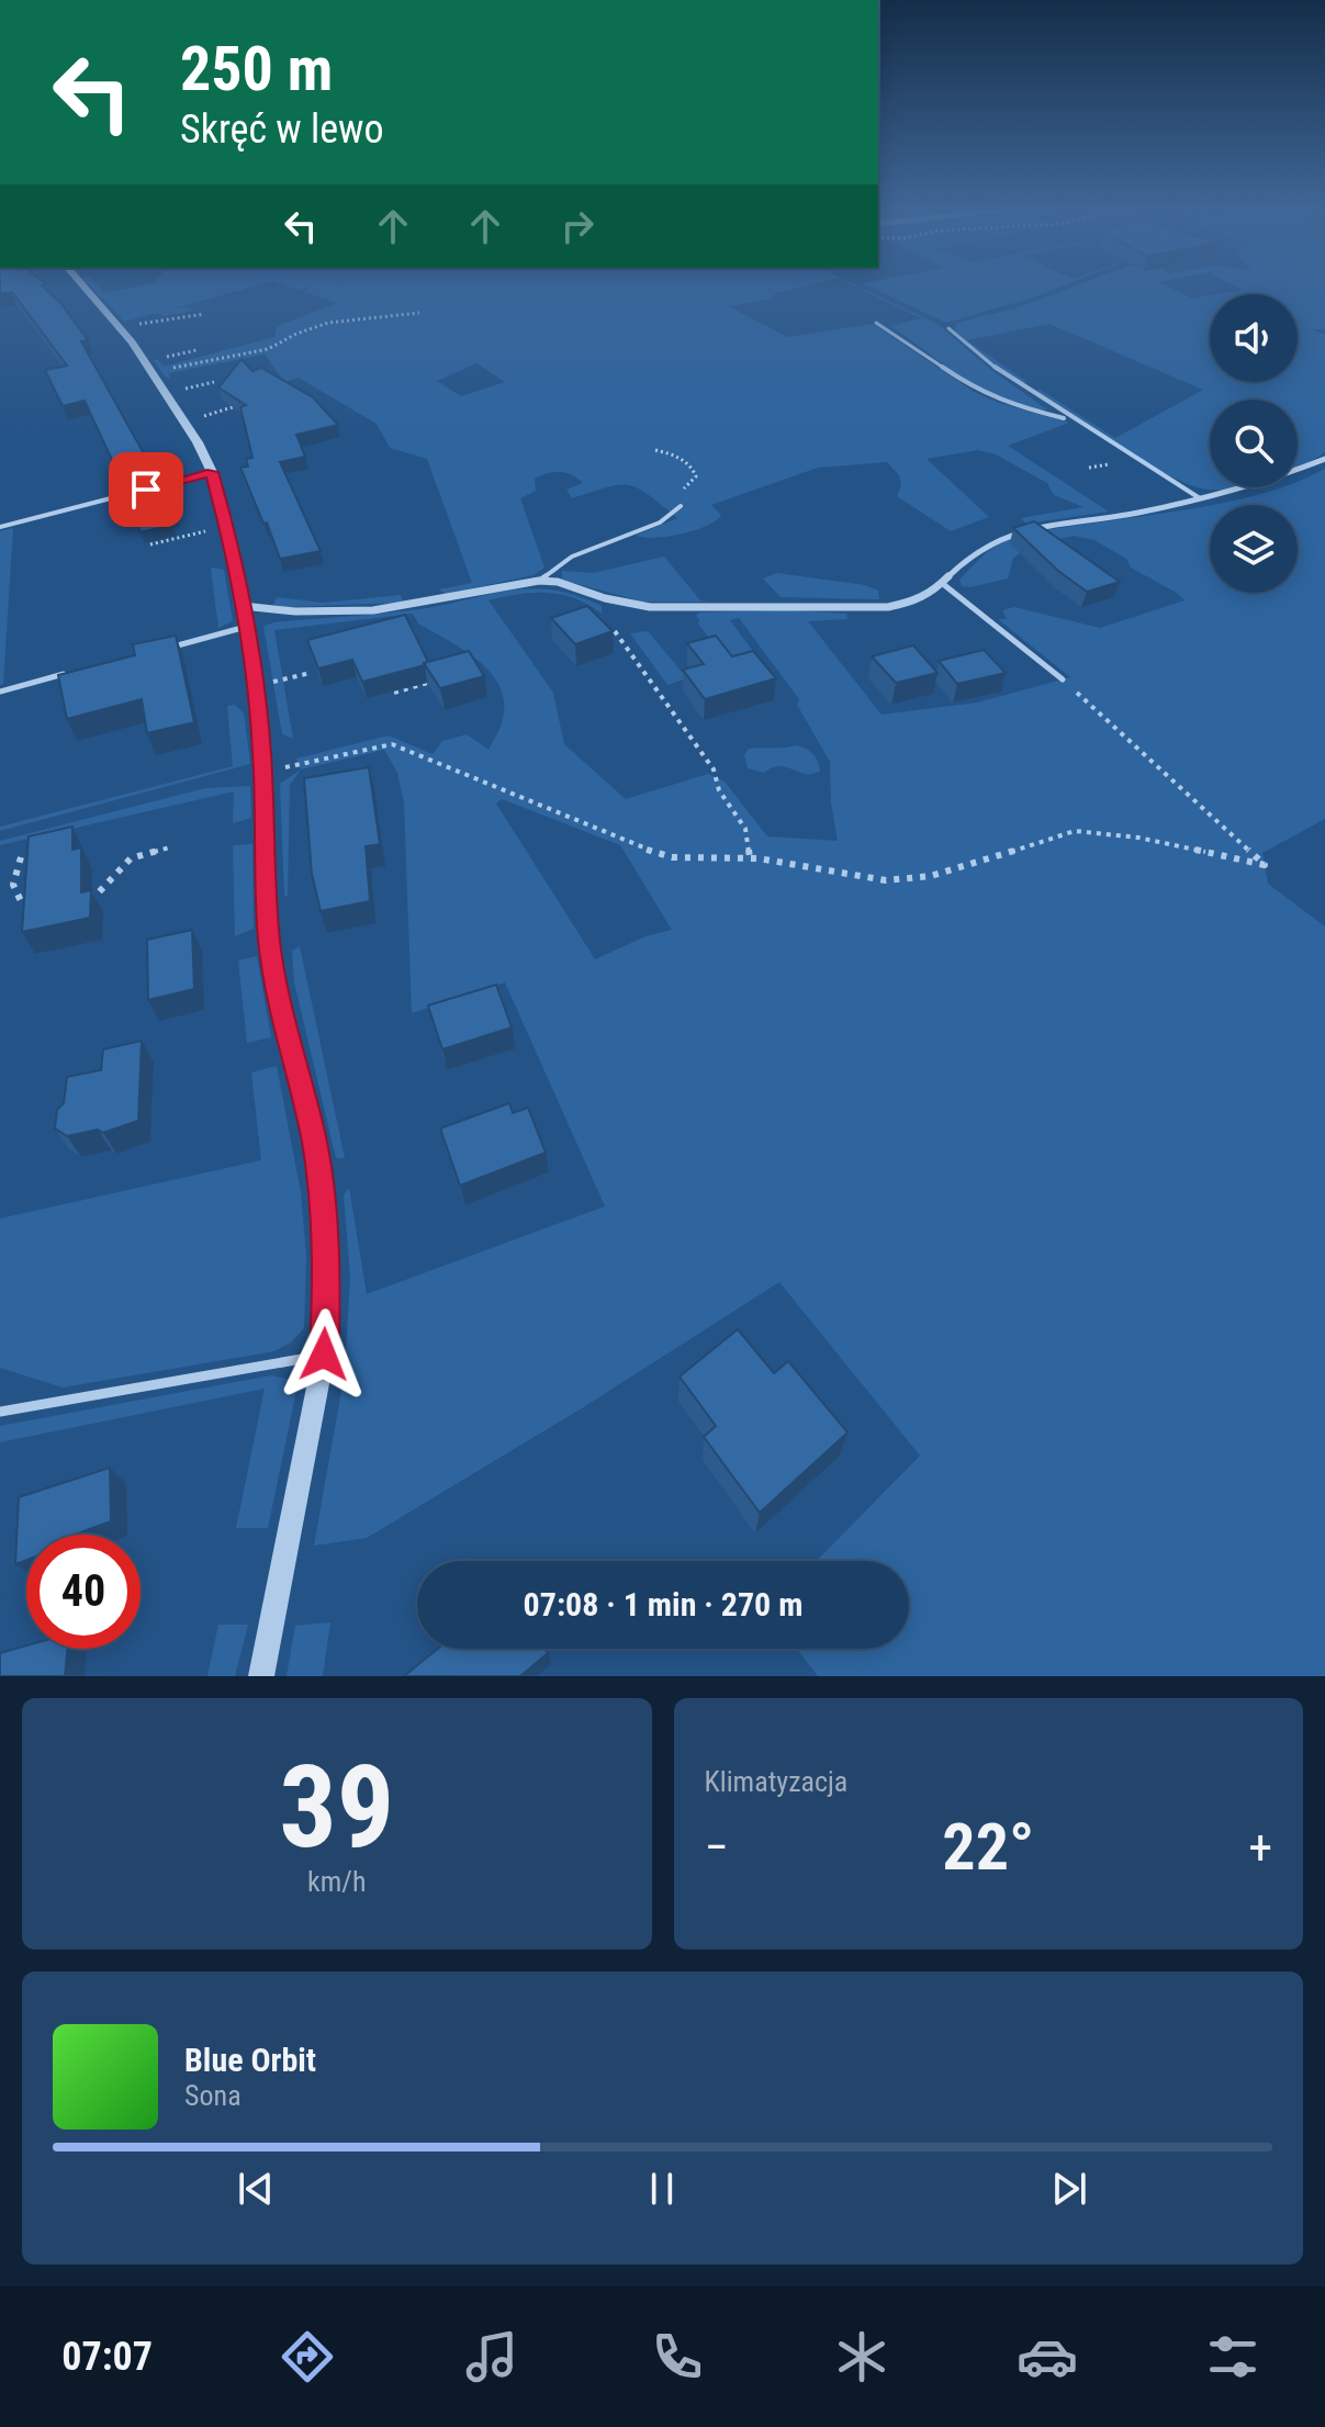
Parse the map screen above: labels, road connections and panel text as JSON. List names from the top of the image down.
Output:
{
  "page": {
    "turn": ["250 m", "Skręć w lewo"],
    "limit": "40",
    "trip": "07:08 · 1 min · 270 m",
    "tile": [
      ["39", "km/h"],
      "Klimatyzacja"
    ],
    "heat": ["−", "22°", "+"],
    "song": ["Blue Orbit", "Sona"],
    "tabs": "07:07"
  }
}
